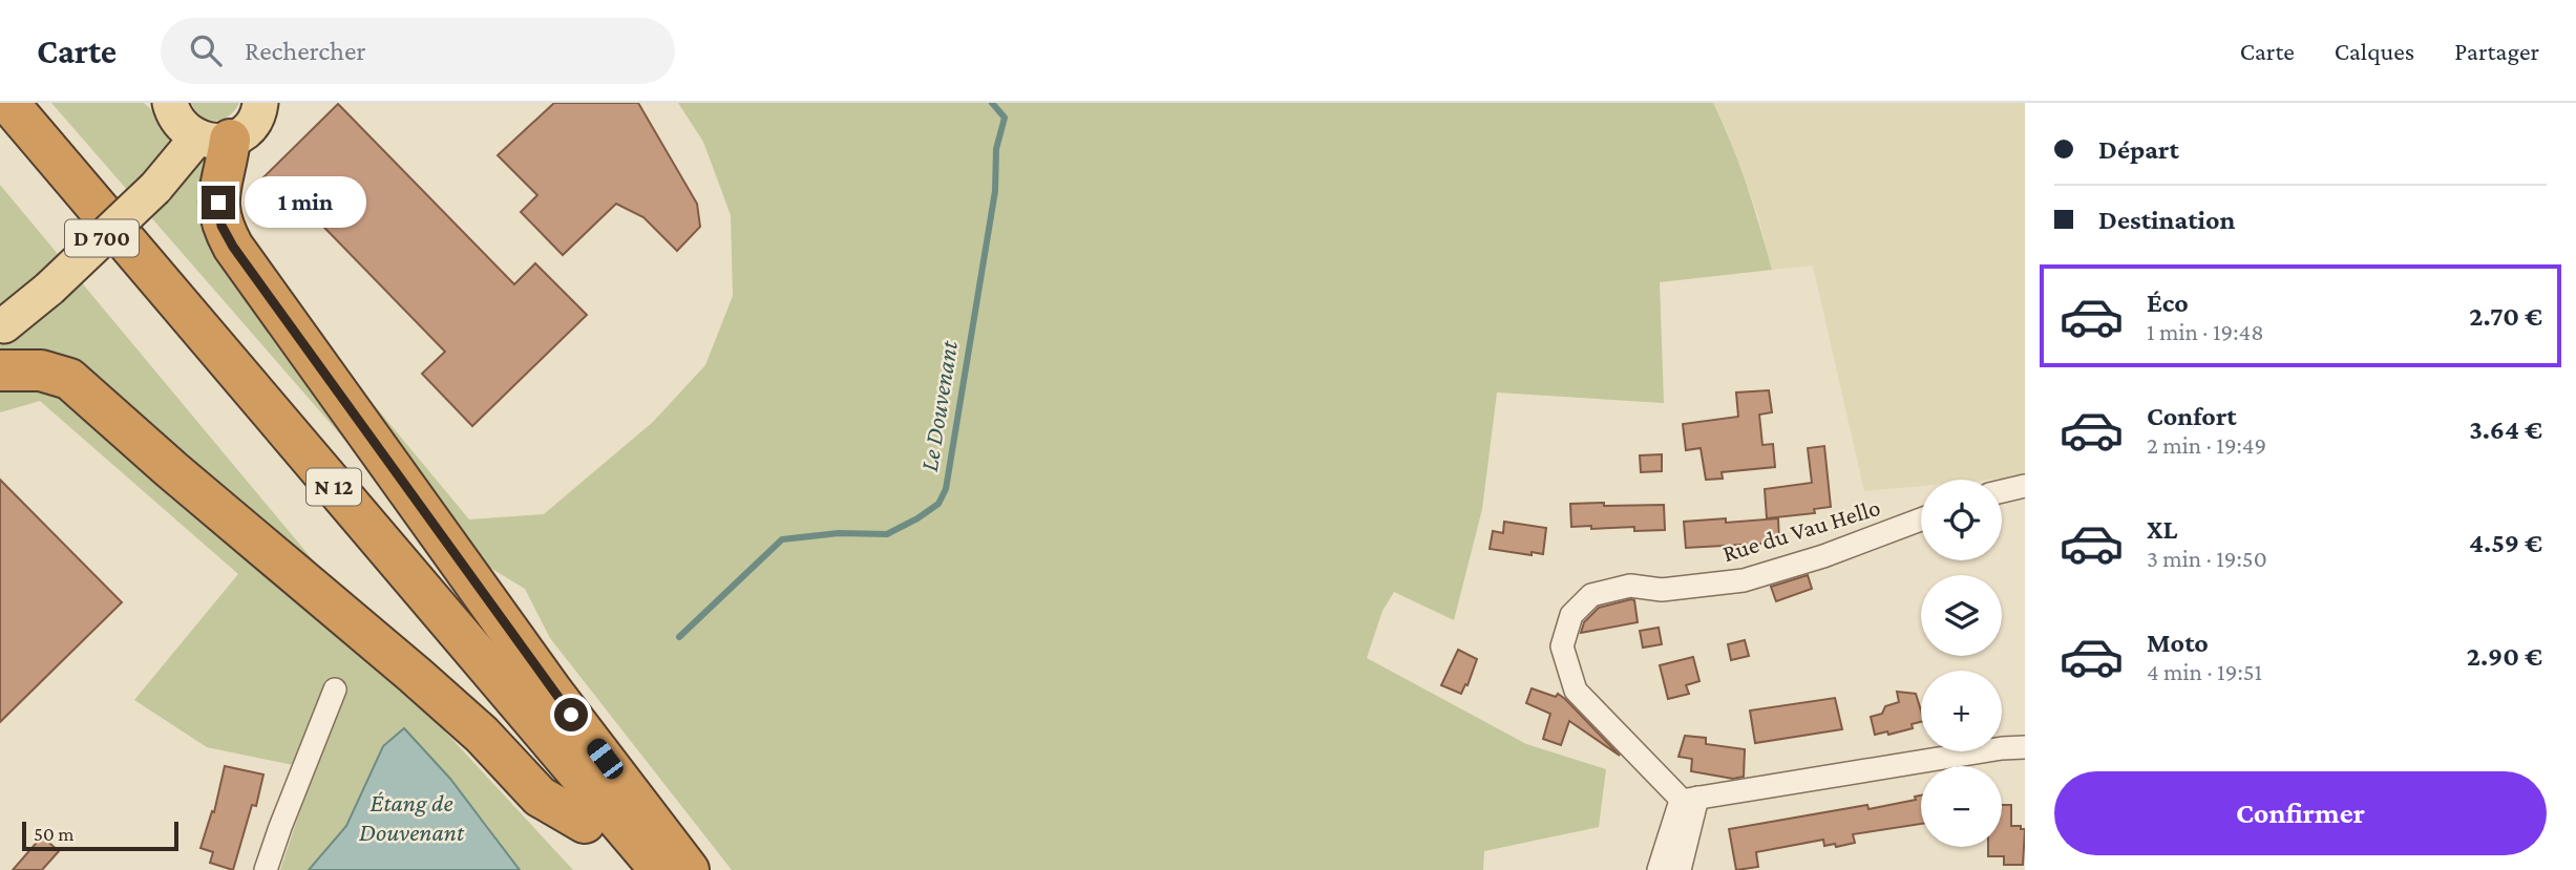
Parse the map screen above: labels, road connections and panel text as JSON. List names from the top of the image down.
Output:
{
  "streets": {
    "highway": ["N 12"],
    "main road": ["D 700"],
    "street": ["Rue du Vau Hello"]
  },
  "water": ["Le Douvenant", "Étang de Douvenant"],
  "scale_bar": "50 m",
  "page": {
    "header": "Carte",
    "search": "Rechercher",
    "nav": ["Carte", "Calques", "Partager"],
    "banner": ["Départ", "Destination"],
    "bubble": "1 min",
    "list": [
      {
        "name": "Éco",
        "note": "1 min · 19:48",
        "value": "2.70 €"
      },
      {
        "name": "Confort",
        "note": "2 min · 19:49",
        "value": "3.64 €"
      },
      {
        "name": "XL",
        "note": "3 min · 19:50",
        "value": "4.59 €"
      },
      {
        "name": "Moto",
        "note": "4 min · 19:51",
        "value": "2.90 €"
      }
    ],
    "map_buttons": ["+", "−"],
    "buttons": "Confirmer",
    "scale": "50 m"
  }
}
